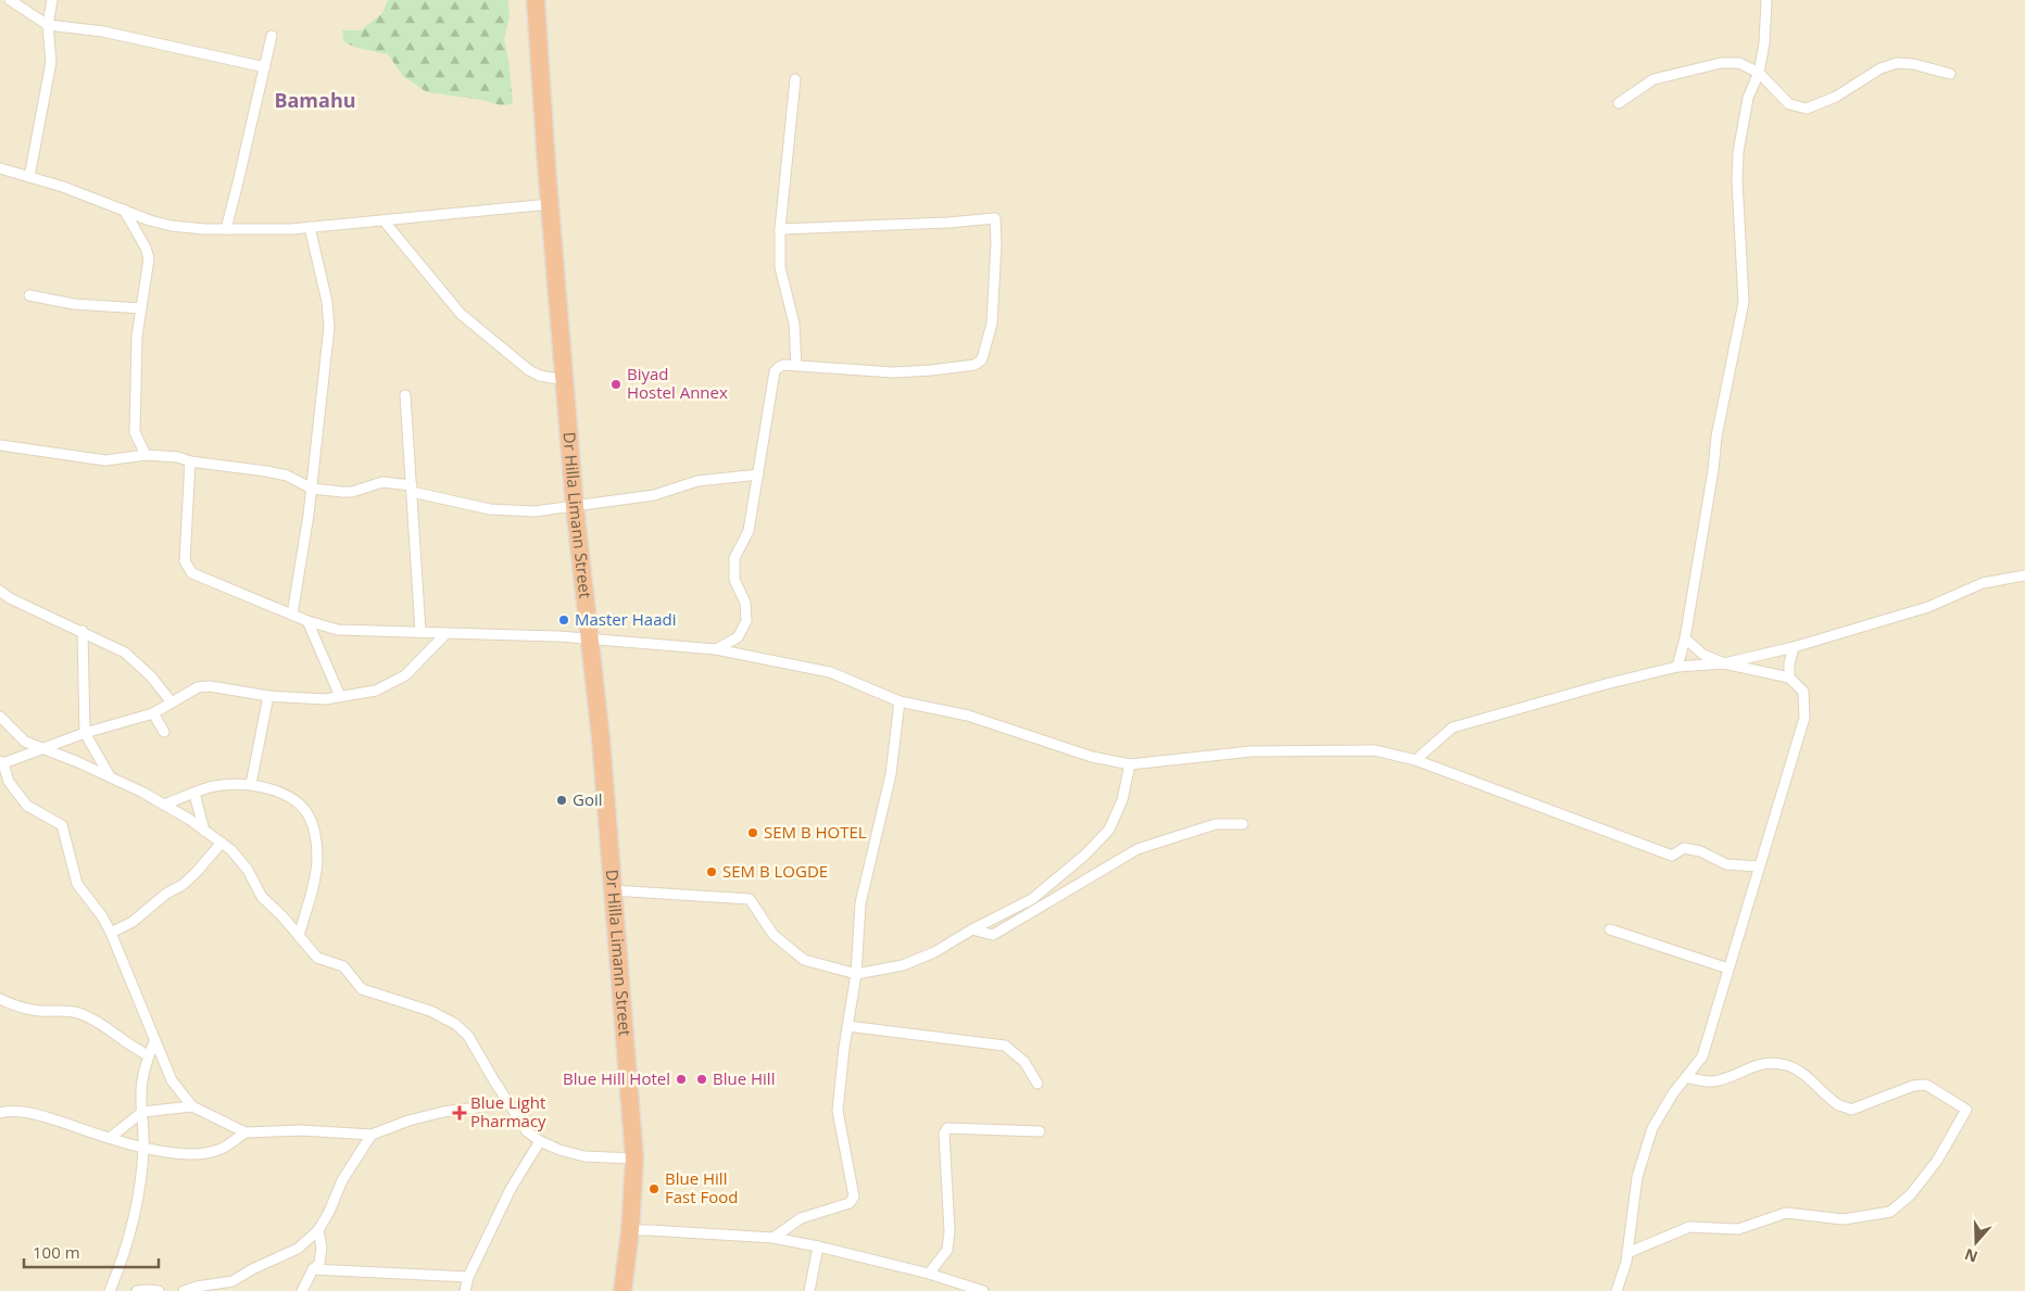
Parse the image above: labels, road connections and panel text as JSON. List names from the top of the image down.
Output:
{
  "streets": {
    "highway": ["Dr Hilla Limann Street"]
  },
  "districts": ["Bamahu"],
  "places": {
    "other": [
      "Biyad Hostel Annex",
      "Master Haadi",
      "Goil",
      "SEM B HOTEL",
      "SEM B LOGDE",
      "Blue Hill Hotel",
      "Blue Hill",
      "Blue Hill Fast Food"
    ],
    "health": ["Blue Light Pharmacy"]
  },
  "scale_bar": "100 m",
  "north": "bottom"
}
